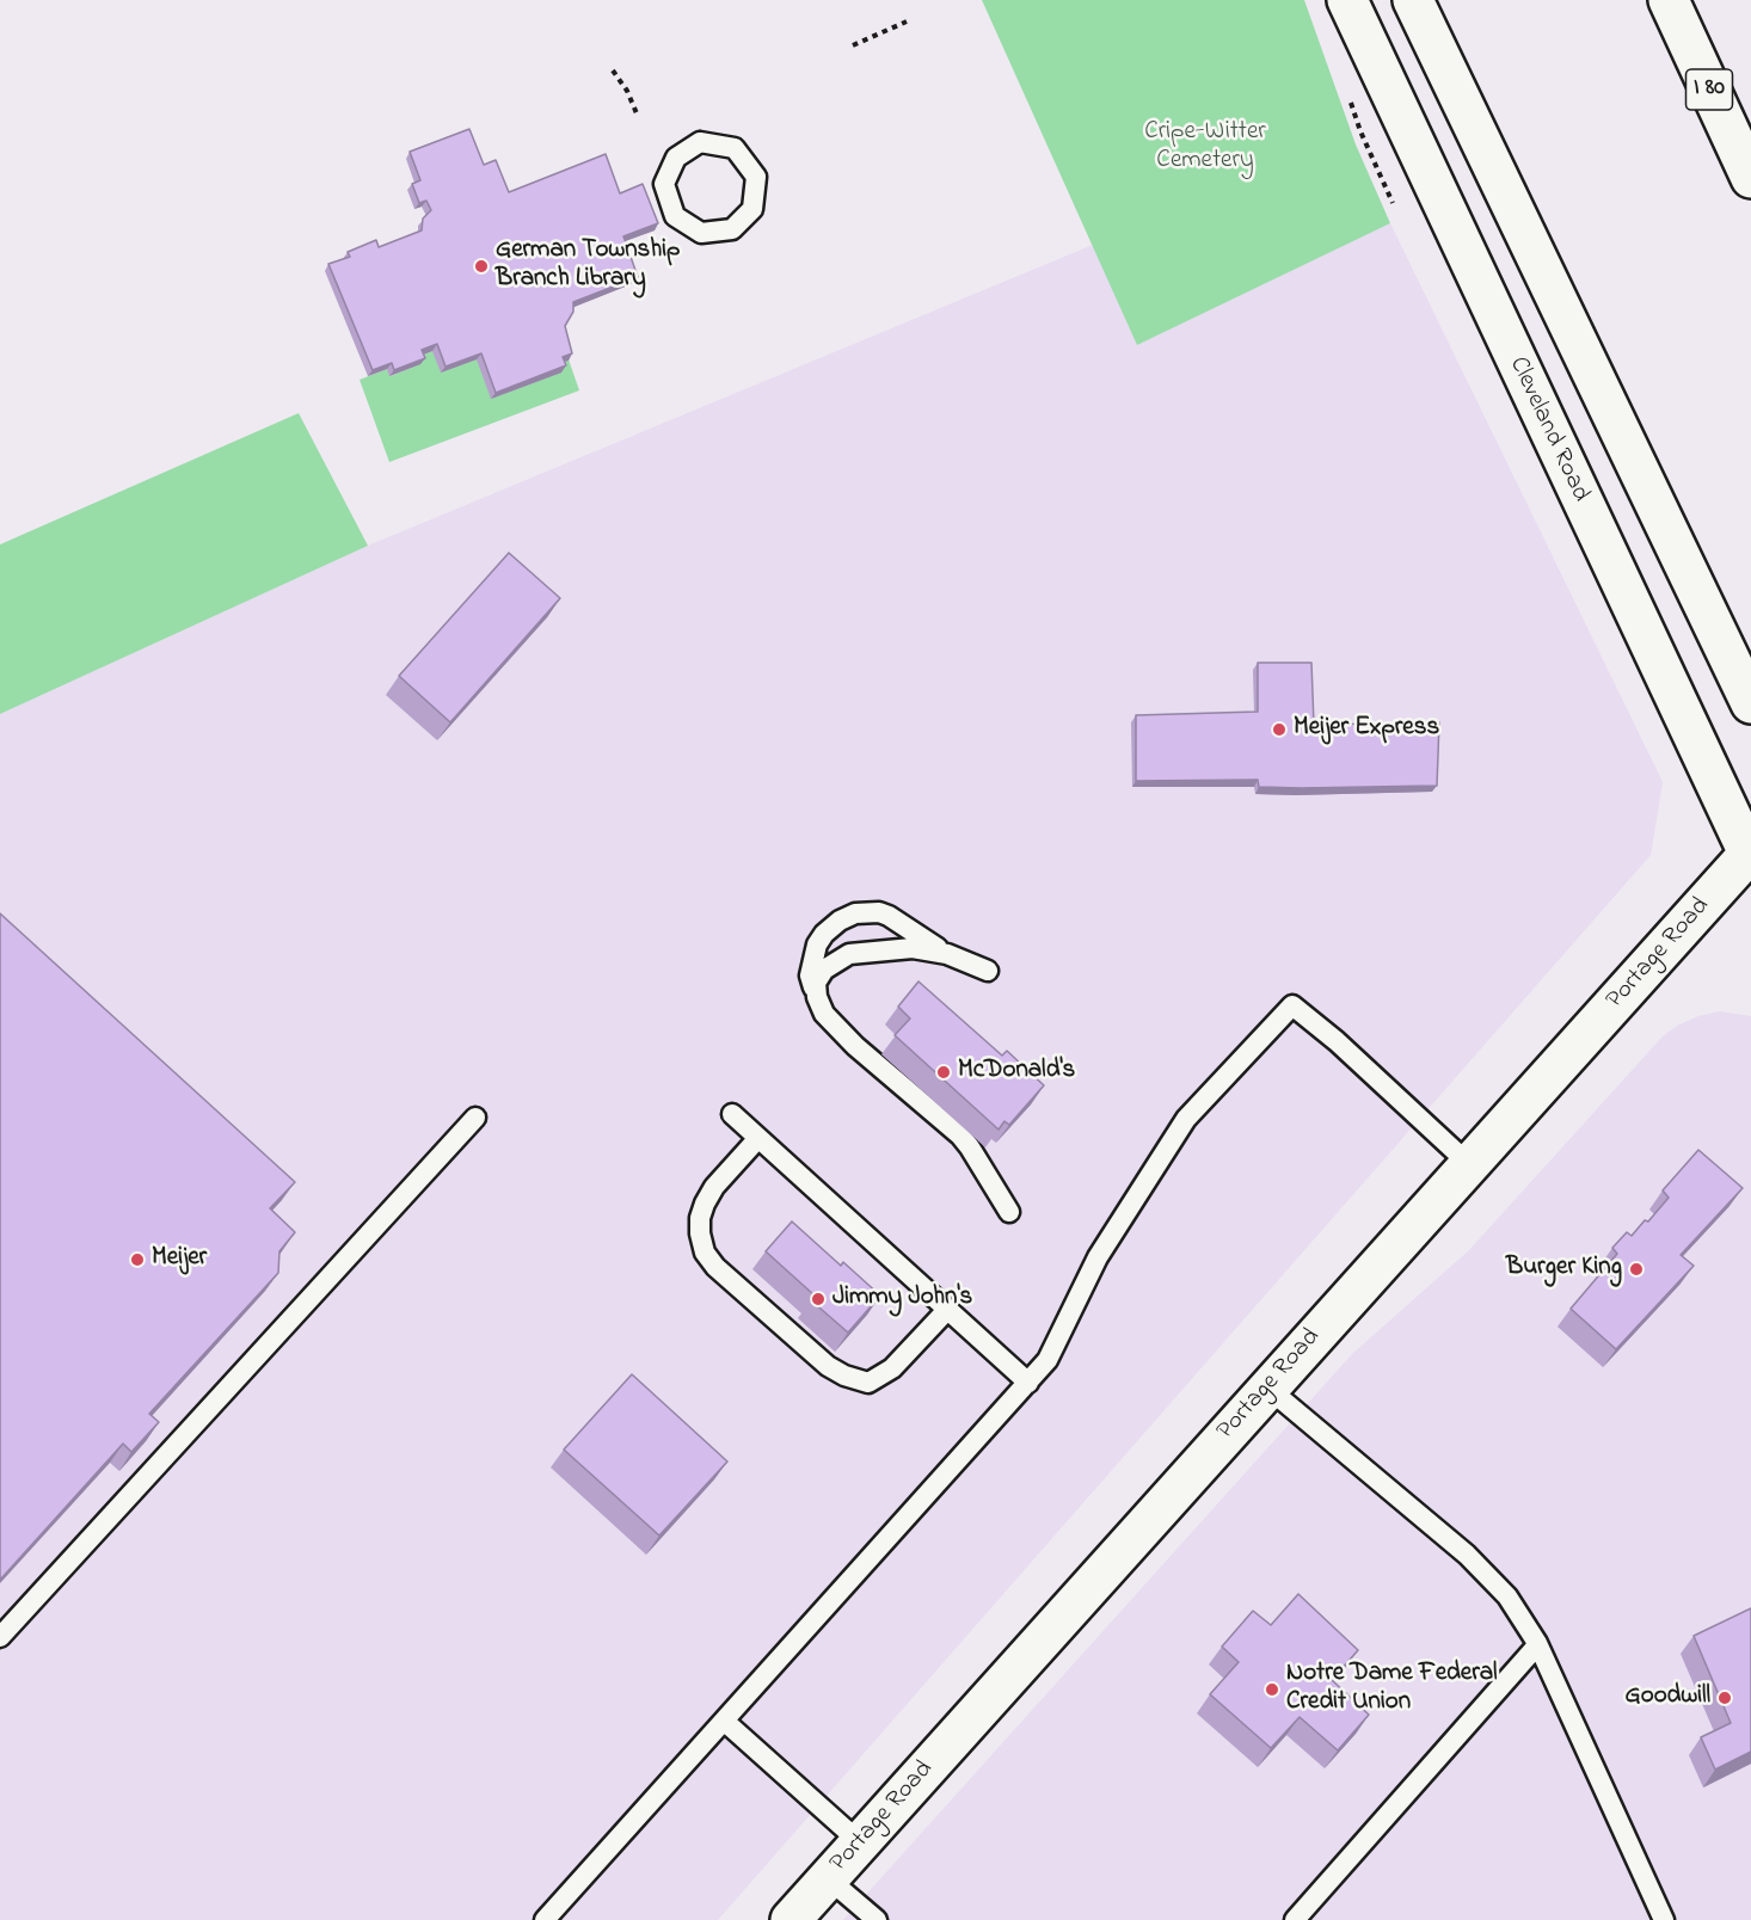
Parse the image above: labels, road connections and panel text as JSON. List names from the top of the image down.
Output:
{
  "streets": {
    "main road": ["I 80", "Cleveland Road", "Portage Road"]
  },
  "crossings": [
    ["Cleveland Road", "Portage Road"]
  ],
  "parks": ["Cripe-Witter Cemetery"],
  "places": [
    "German Township Branch Library",
    "Meijer Express",
    "McDonald's",
    "Meijer",
    "Burger King",
    "Jimmy John's",
    "Notre Dame Federal Credit Union",
    "Goodwill"
  ]
}
